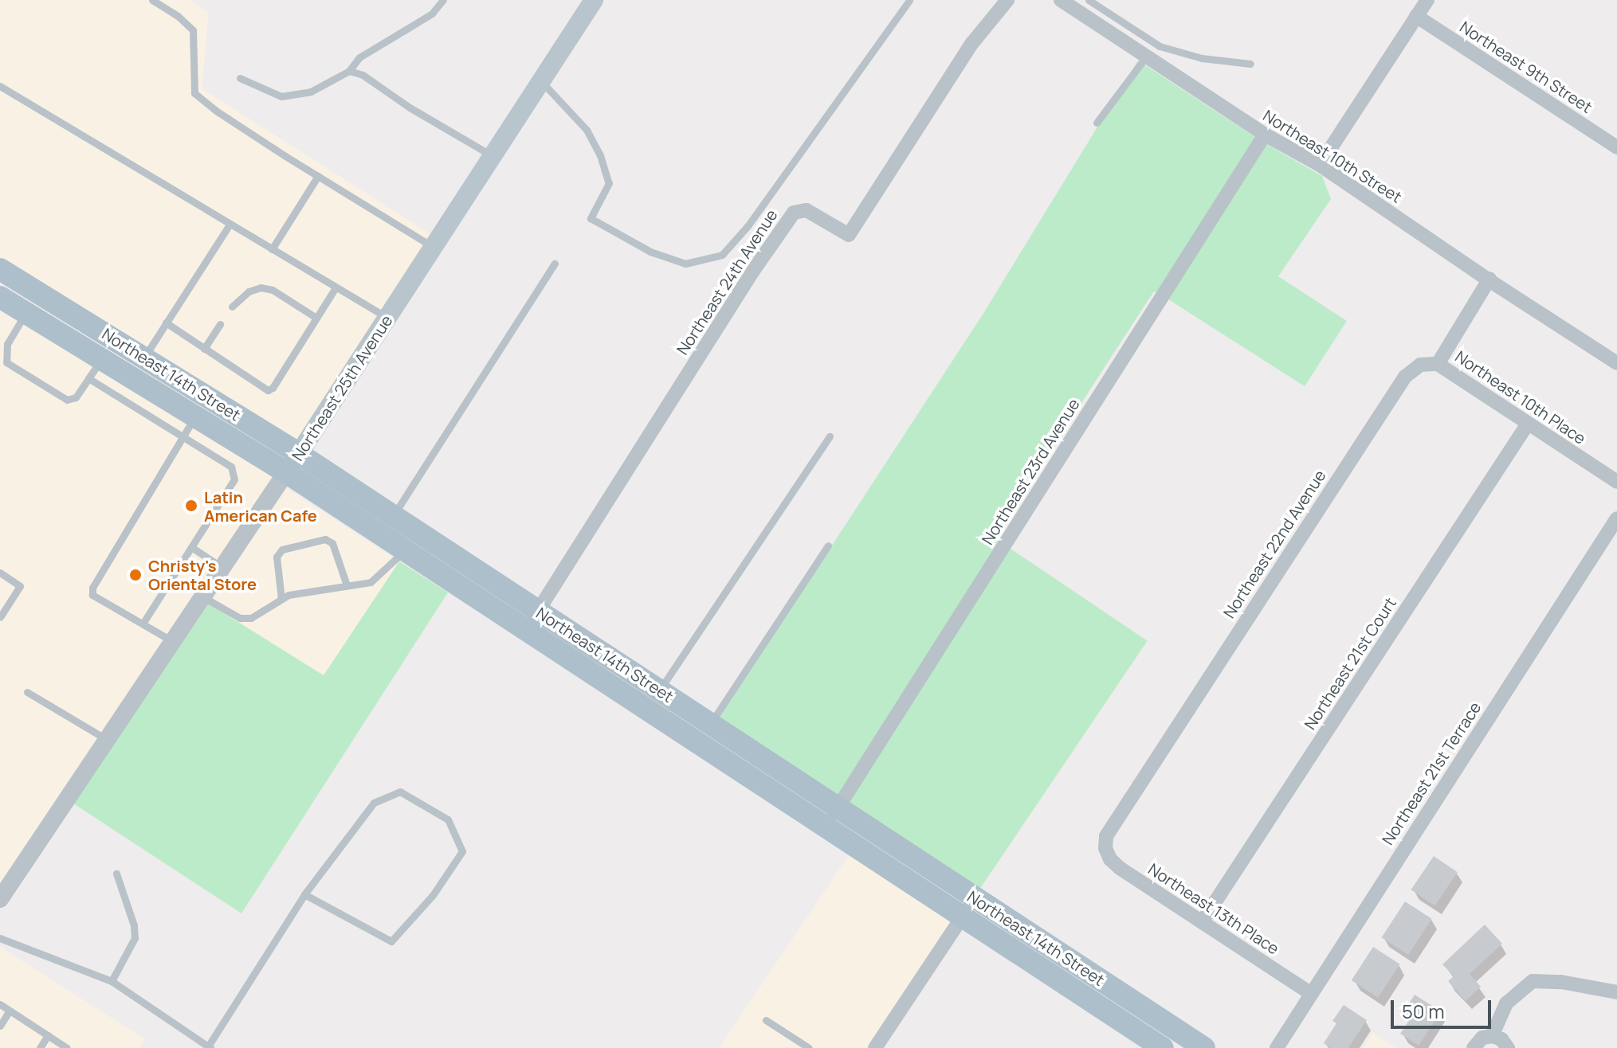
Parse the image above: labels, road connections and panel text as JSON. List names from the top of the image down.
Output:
{
  "streets": {
    "main road": ["Northeast 14th Street", "Northeast 25th Avenue"],
    "street": [
      "Northeast 9th Street",
      "Northeast 10th Street",
      "Northeast 24th Avenue",
      "Northeast 10th Place",
      "Northeast 23rd Avenue",
      "Northeast 22nd Avenue",
      "Northeast 21st Court",
      "Northeast 21st Terrace",
      "Northeast 13th Place"
    ]
  },
  "crossings": [
    ["Northeast 10th Street", "Northeast 23rd Avenue"],
    ["Northeast 24th Avenue", "Northeast 14th Street"],
    ["Northeast 14th Street", "Northeast 25th Avenue"],
    ["Northeast 14th Street", "Northeast 23rd Avenue"],
    ["Northeast 10th Place", "Northeast 22nd Avenue"],
    ["Northeast 10th Place", "Northeast 21st Court"],
    ["Northeast 22nd Avenue", "Northeast 13th Place"],
    ["Northeast 21st Court", "Northeast 13th Place"],
    ["Northeast 21st Terrace", "Northeast 13th Place"]
  ],
  "places": ["Latin American Cafe", "Christy's Oriental Store"],
  "scale_bar": "50 m"
}
